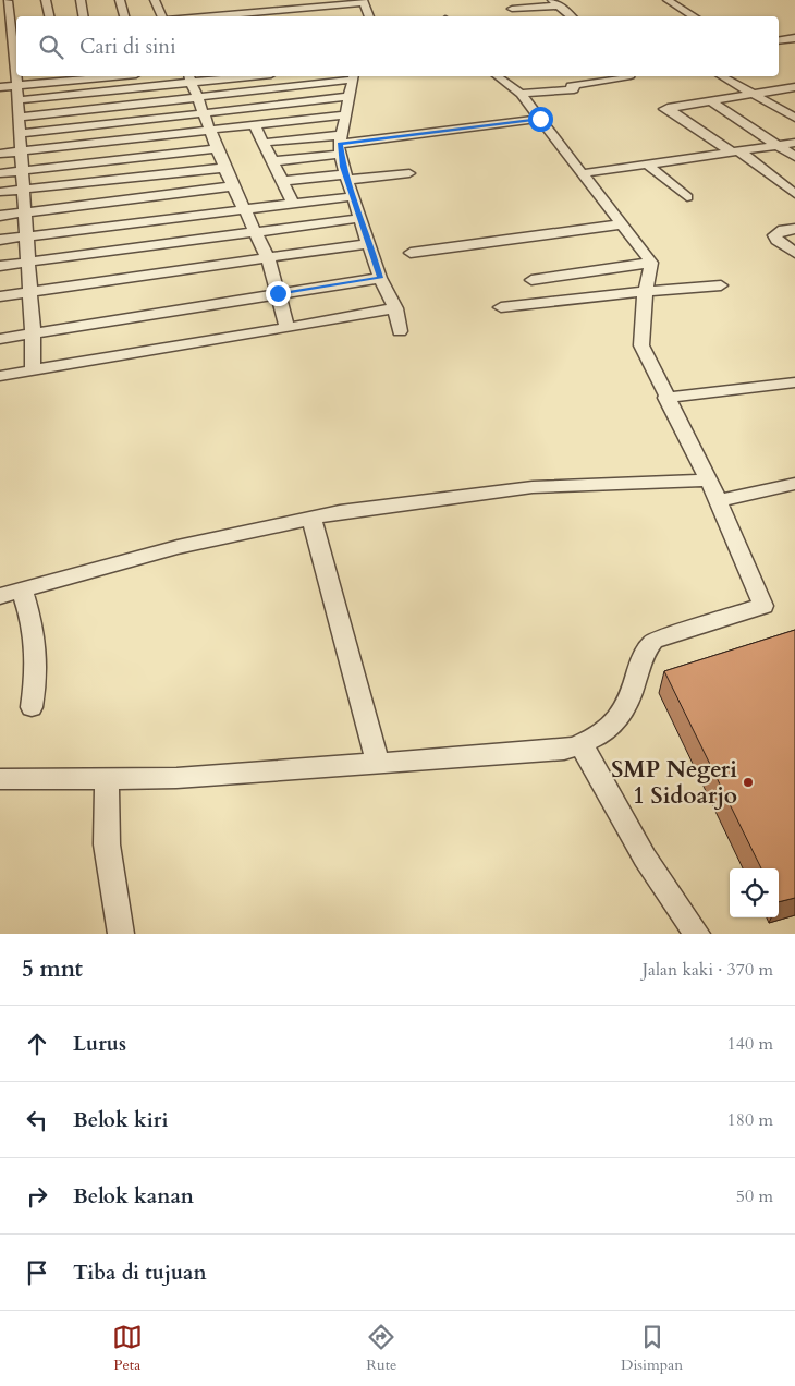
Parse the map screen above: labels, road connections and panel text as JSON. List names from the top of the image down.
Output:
{
  "places": ["SMP Negeri 1 Sidoarjo"],
  "page": {
    "search": "Cari di sini",
    "heading": ["5 mnt", "Jalan kaki · 370 m"],
    "list": [
      ["Lurus", "140 m"],
      ["Belok kiri", "180 m"],
      ["Belok kanan", "50 m"],
      "Tiba di tujuan"
    ],
    "nav": ["Peta", "Rute", "Disimpan"]
  }
}
